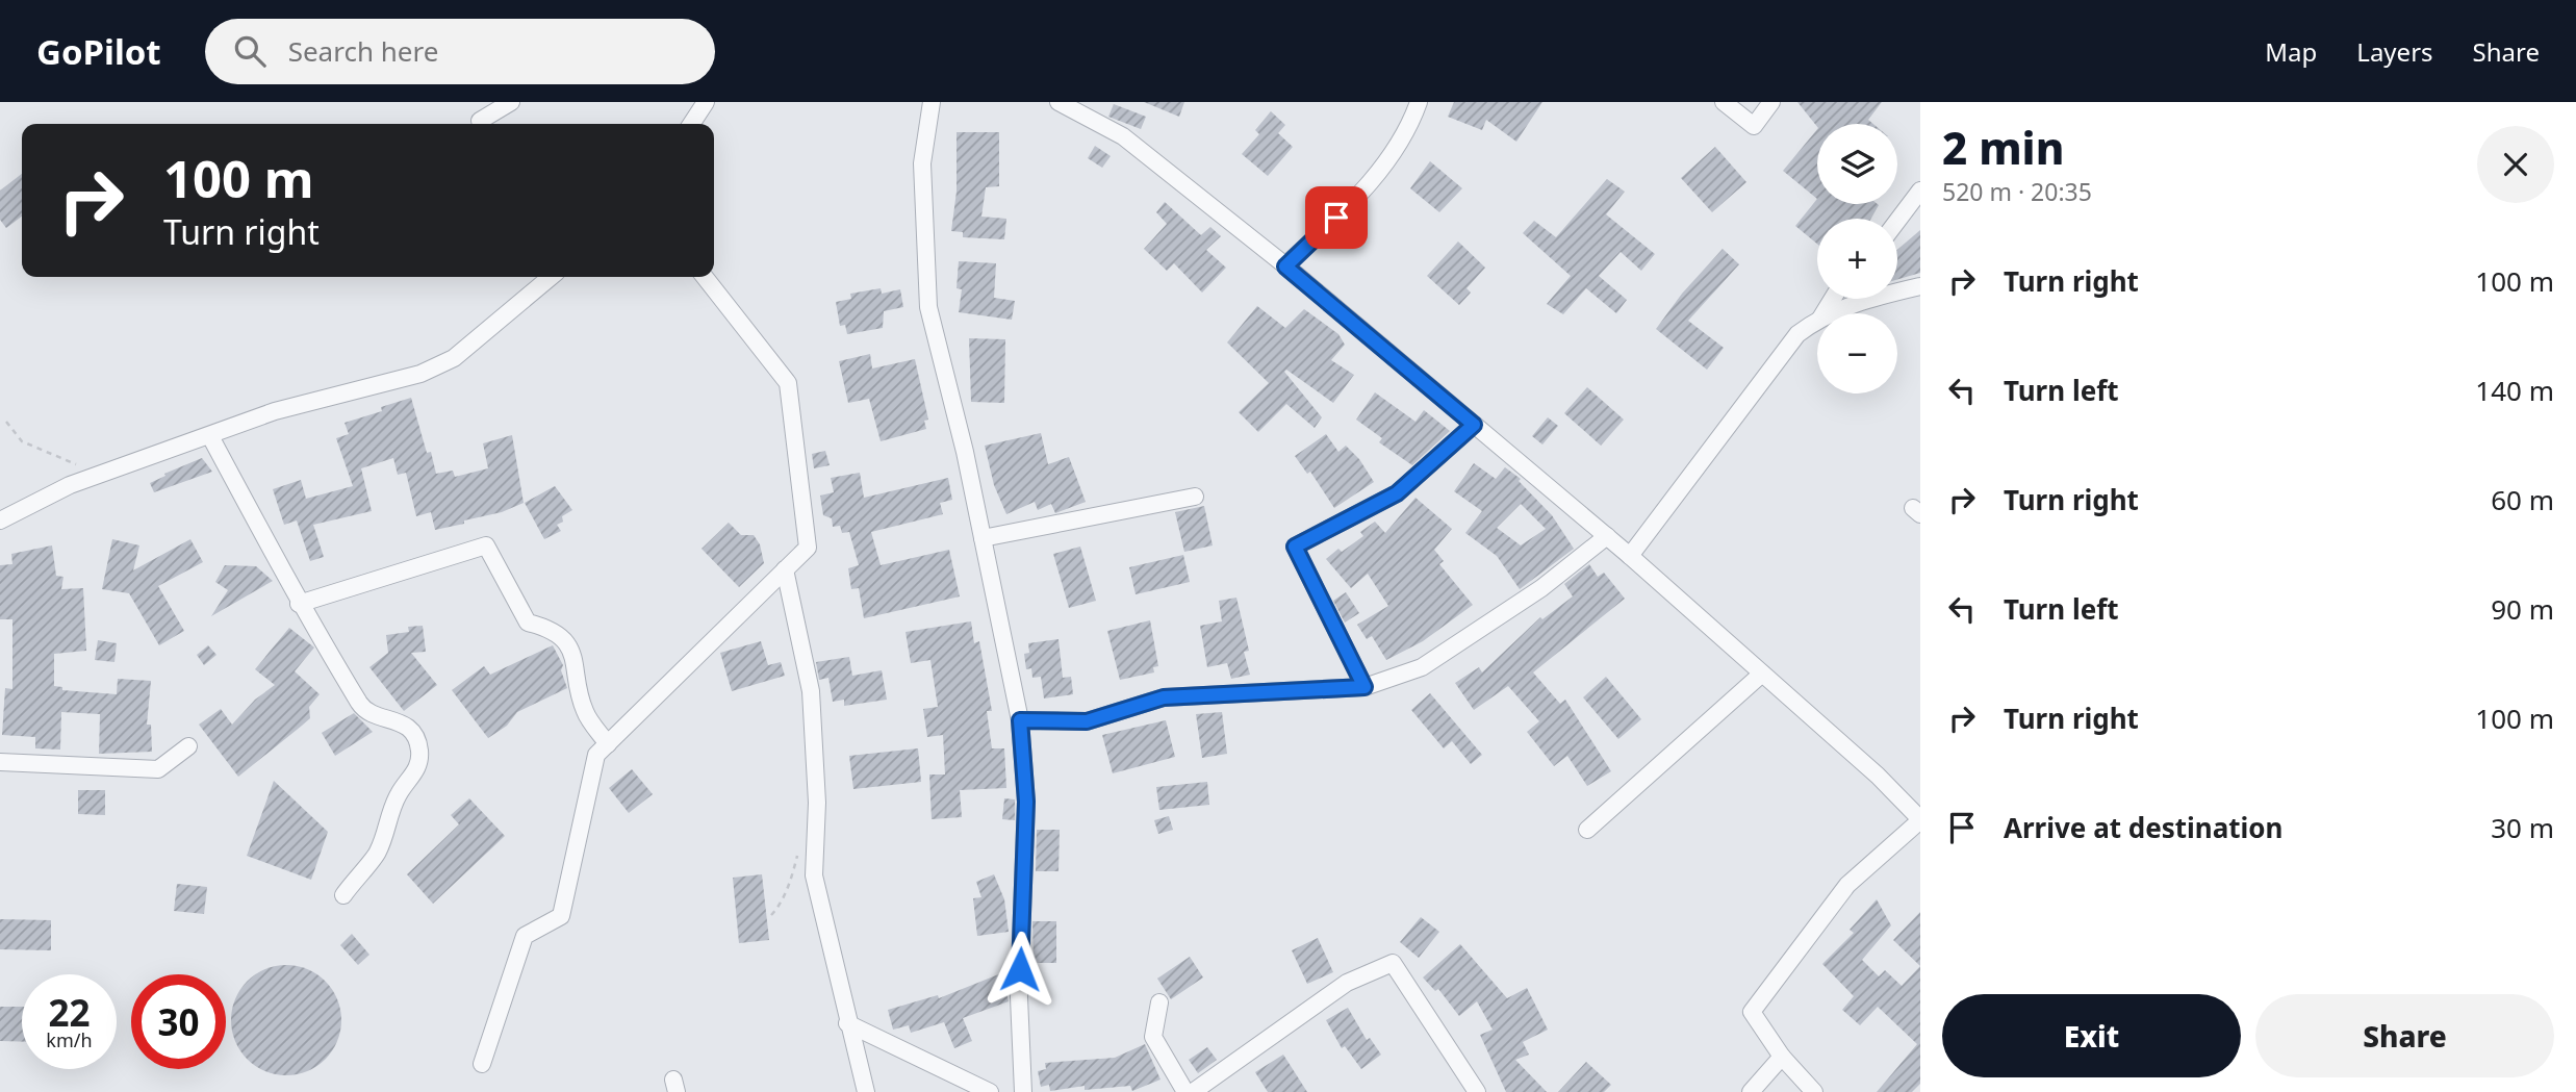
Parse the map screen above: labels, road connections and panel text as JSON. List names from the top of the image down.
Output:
{
  "page": {
    "header": "GoPilot",
    "search": "Search here",
    "nav": ["Map", "Layers", "Share"],
    "heading": ["2 min", "520 m · 20:35"],
    "map_buttons": ["+", "−"],
    "turn": ["100 m", "Turn right"],
    "list": [
      {
        "name": "Turn right",
        "value": "100 m"
      },
      {
        "name": "Turn left",
        "value": "140 m"
      },
      {
        "name": "Turn right",
        "value": "60 m"
      },
      {
        "name": "Turn left",
        "value": "90 m"
      },
      {
        "name": "Turn right",
        "value": "100 m"
      },
      {
        "name": "Arrive at destination",
        "value": "30 m"
      }
    ],
    "speed": "22 km/h",
    "limit": "30",
    "buttons": ["Exit", "Share"]
  }
}
